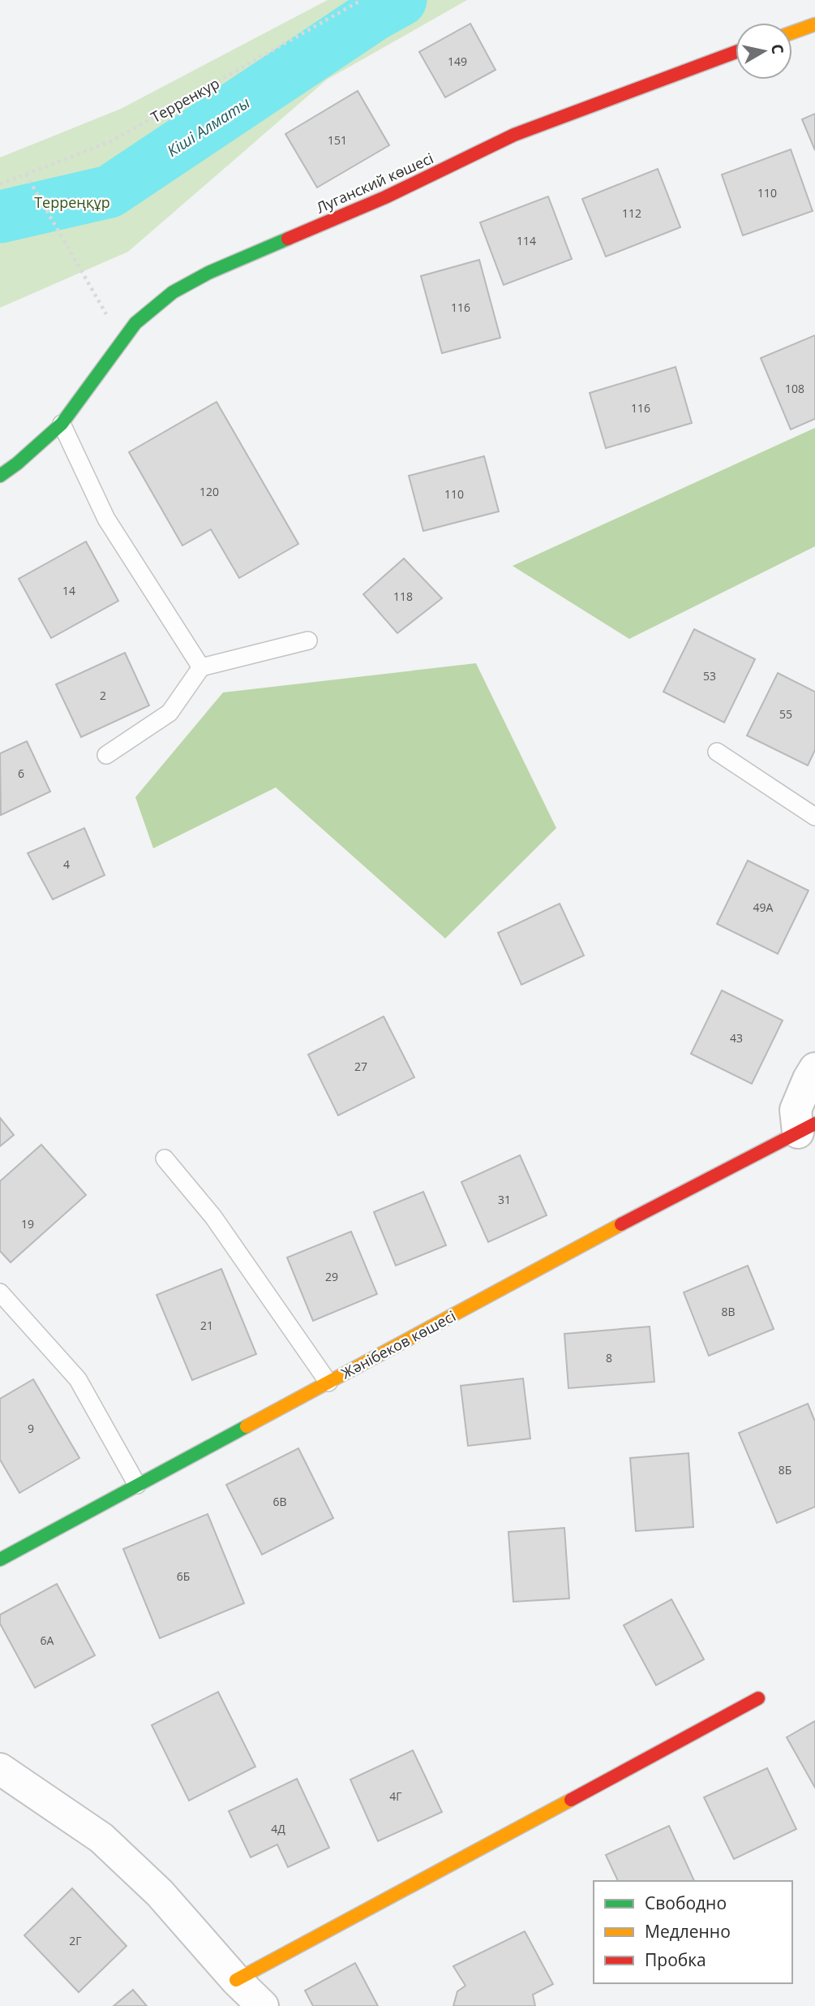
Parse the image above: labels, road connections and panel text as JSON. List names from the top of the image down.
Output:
{
  "streets": {
    "street": ["Луганский көшесі", "Жәнібеков көшесі"],
    "path": ["Терренкур"]
  },
  "water": ["Кіші Алматы"],
  "parks": ["Терреңқұр"],
  "house_numbers": [
    "149",
    "151",
    "110",
    "112",
    "114",
    "116",
    "108",
    "116",
    "120",
    "110",
    "14",
    "118",
    "53",
    "2",
    "55",
    "6",
    "4",
    "49А",
    "43",
    "27",
    "31",
    "19",
    "29",
    "8В",
    "21",
    "8",
    "9",
    "8Б",
    "6В",
    "6Б",
    "6А",
    "4Г",
    "4Д",
    "2Г"
  ],
  "legend": ["Свободно", "Медленно", "Пробка"],
  "north": "right"
}
